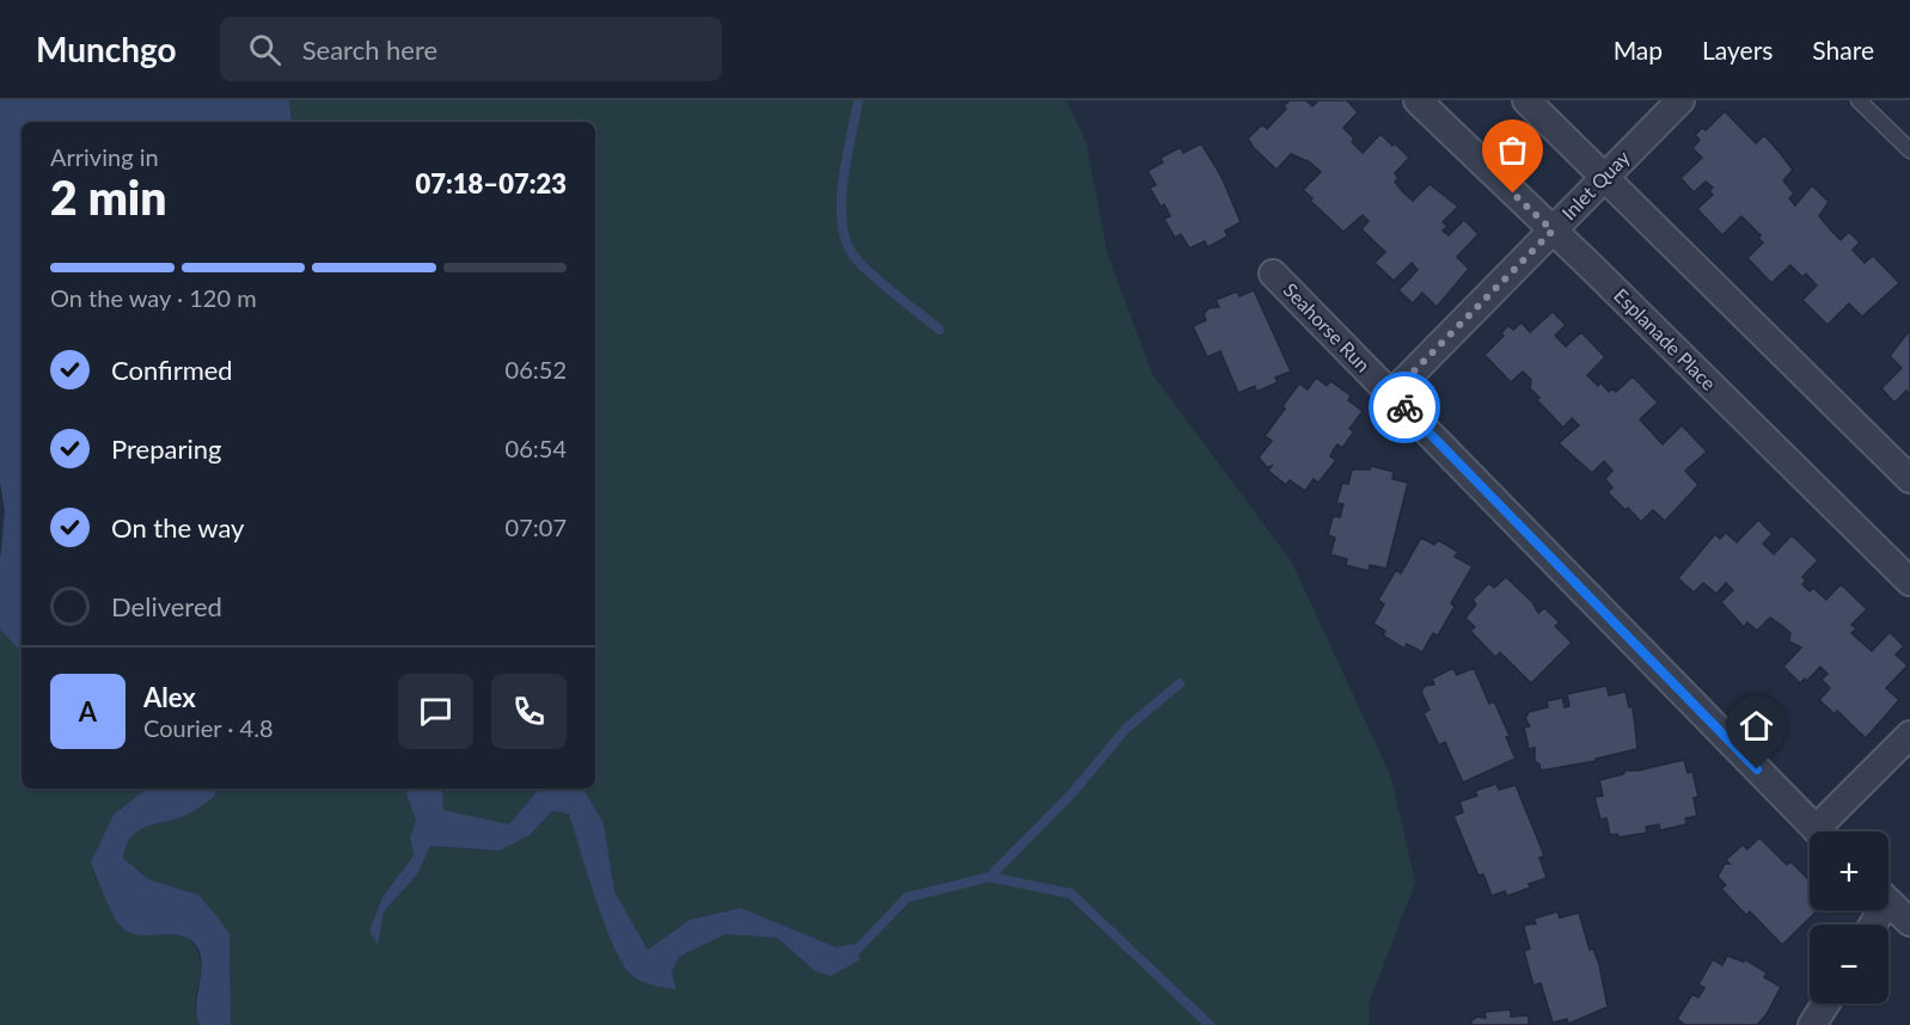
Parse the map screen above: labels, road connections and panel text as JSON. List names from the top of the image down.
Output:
{
  "streets": {
    "street": ["Inlet Quay", "Seahorse Run", "Esplanade Place"]
  },
  "crossings": [
    ["Inlet Quay", "Seahorse Run"],
    ["Inlet Quay", "Esplanade Place"]
  ],
  "page": {
    "header": "Munchgo",
    "search": "Search here",
    "nav": ["Map", "Layers", "Share"],
    "heading": ["2 min", "Arriving in", "07:18–07:23"],
    "panel": ["Alex", "Courier · 4.8"],
    "bar": "On the way · 120 m",
    "list": [
      ["Confirmed", "06:52"],
      ["Preparing", "06:54"],
      ["On the way", "07:07"],
      "Delivered"
    ],
    "round": "A",
    "map_buttons": ["+", "−"]
  }
}
